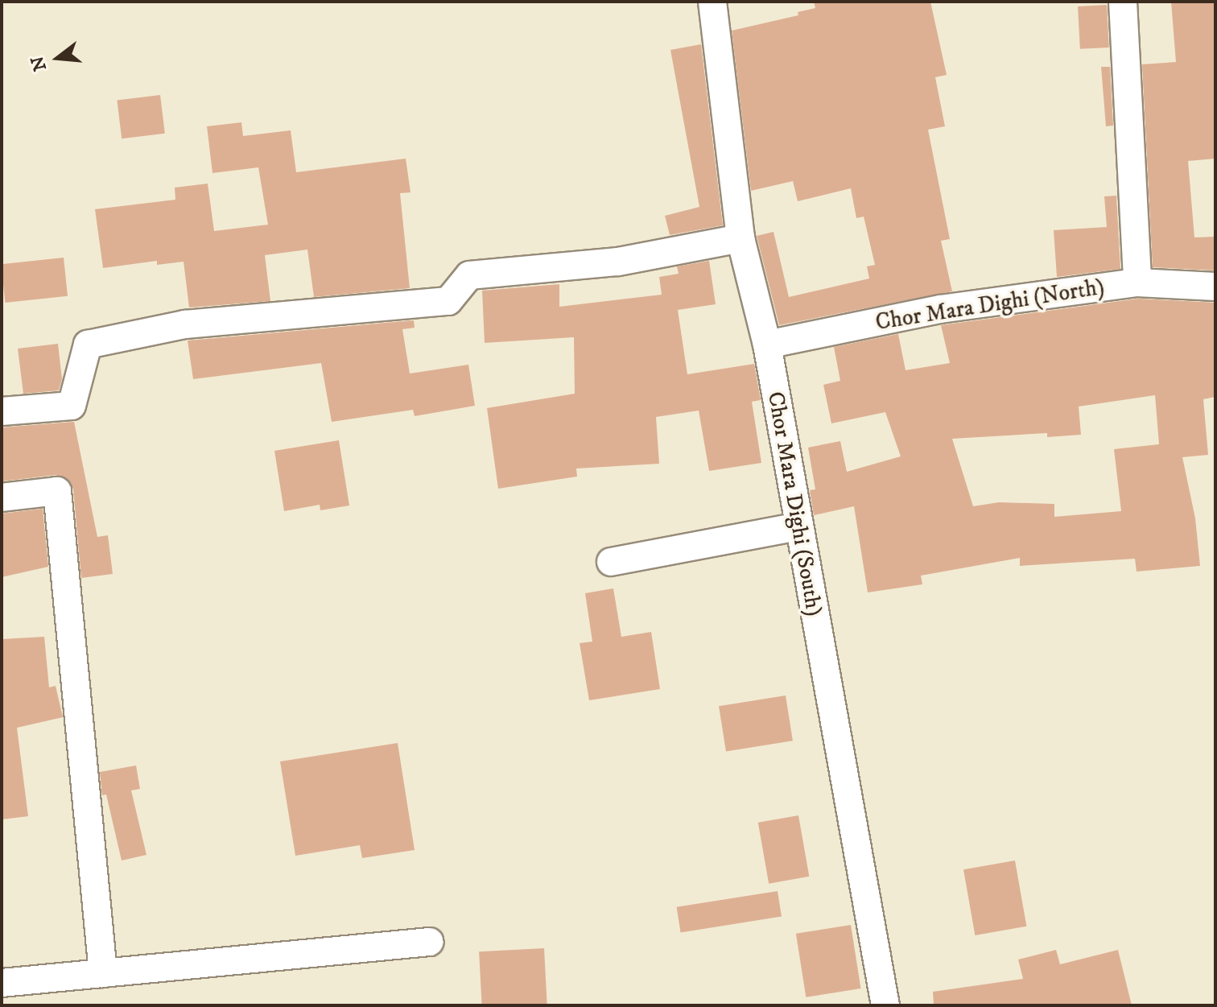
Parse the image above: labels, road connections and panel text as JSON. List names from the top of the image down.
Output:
{
  "streets": {
    "street": ["Chor Mara Dighi (North)", "Chor Mara Dighi (South)"]
  },
  "crossings": [
    ["Chor Mara Dighi (North)", "Chor Mara Dighi (South)"]
  ],
  "north": "left"
}
